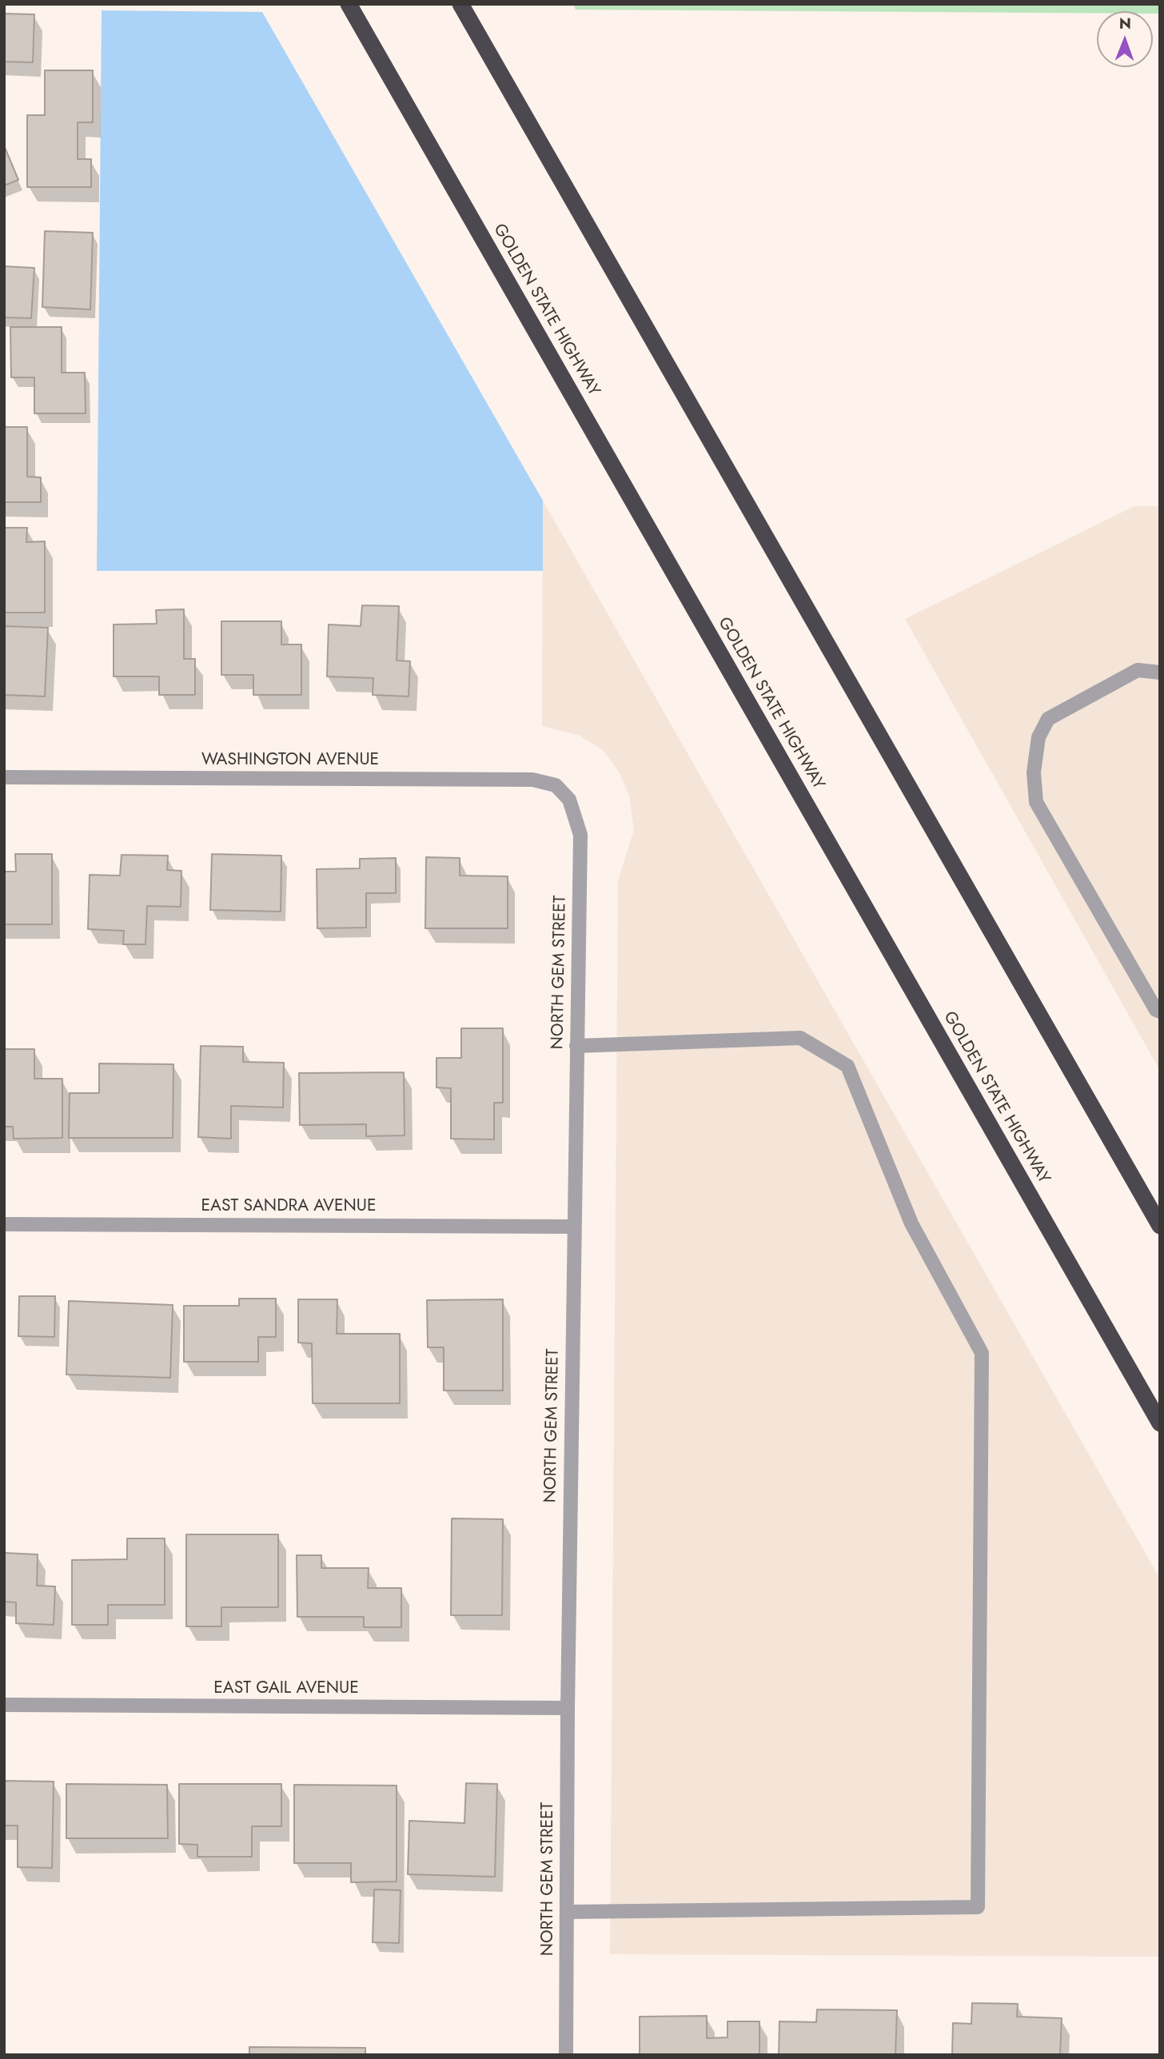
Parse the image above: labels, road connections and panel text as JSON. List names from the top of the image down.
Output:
{
  "streets": {
    "highway": ["GOLDEN STATE HIGHWAY"],
    "street": [
      "WASHINGTON AVENUE",
      "NORTH GEM STREET",
      "EAST SANDRA AVENUE",
      "EAST GAIL AVENUE"
    ]
  },
  "crossings": [
    ["WASHINGTON AVENUE", "NORTH GEM STREET"],
    ["NORTH GEM STREET", "EAST SANDRA AVENUE"],
    ["NORTH GEM STREET", "EAST GAIL AVENUE"]
  ],
  "north": "top"
}
